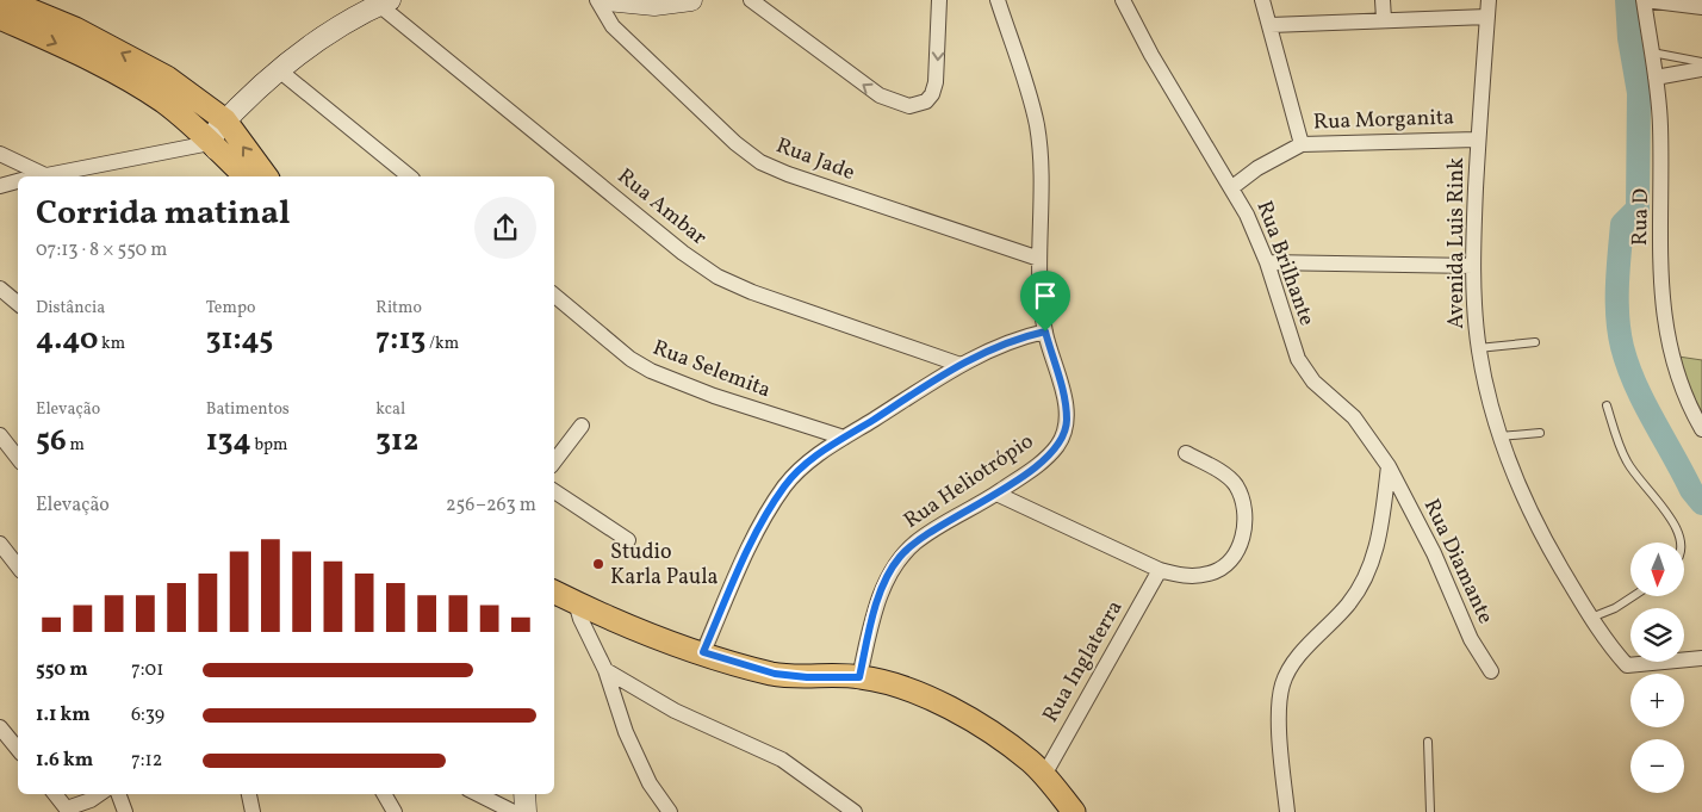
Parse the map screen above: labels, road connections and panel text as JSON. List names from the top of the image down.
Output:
{
  "streets": {
    "street": [
      "Rua Morganita",
      "Rua Jade",
      "Rua Ambar",
      "Rua D",
      "Avenida Luis Rink",
      "Rua Brilhante",
      "Rua Selemita",
      "Rua Heliotrópio",
      "Rua Diamante",
      "Rua Inglaterra"
    ]
  },
  "crossings": [
    ["Rua Morganita", "Avenida Luis Rink"],
    ["Rua Morganita", "Rua Brilhante"],
    ["Rua Jade", "Rua Heliotrópio"],
    ["Rua Brilhante", "Rua Diamante"]
  ],
  "places": ["Studio Karla Paula"],
  "north": "bottom",
  "page": {
    "heading": ["Corrida matinal", "07:13 · 8 × 550 m"],
    "stats": [
      ["Distância", "4.40 km"],
      ["Tempo", "31:45"],
      ["Ritmo", "7:13 /km"],
      ["Elevação", "56 m"],
      ["Batimentos", "134 bpm"],
      ["kcal", "312"]
    ],
    "chart": ["Elevação", "256–263 m"],
    "map_buttons": ["+", "−"],
    "list": [
      {
        "name": "550 m",
        "note": "7:01"
      },
      {
        "name": "1.1 km",
        "note": "6:39"
      },
      {
        "name": "1.6 km",
        "note": "7:12"
      }
    ]
  }
}
